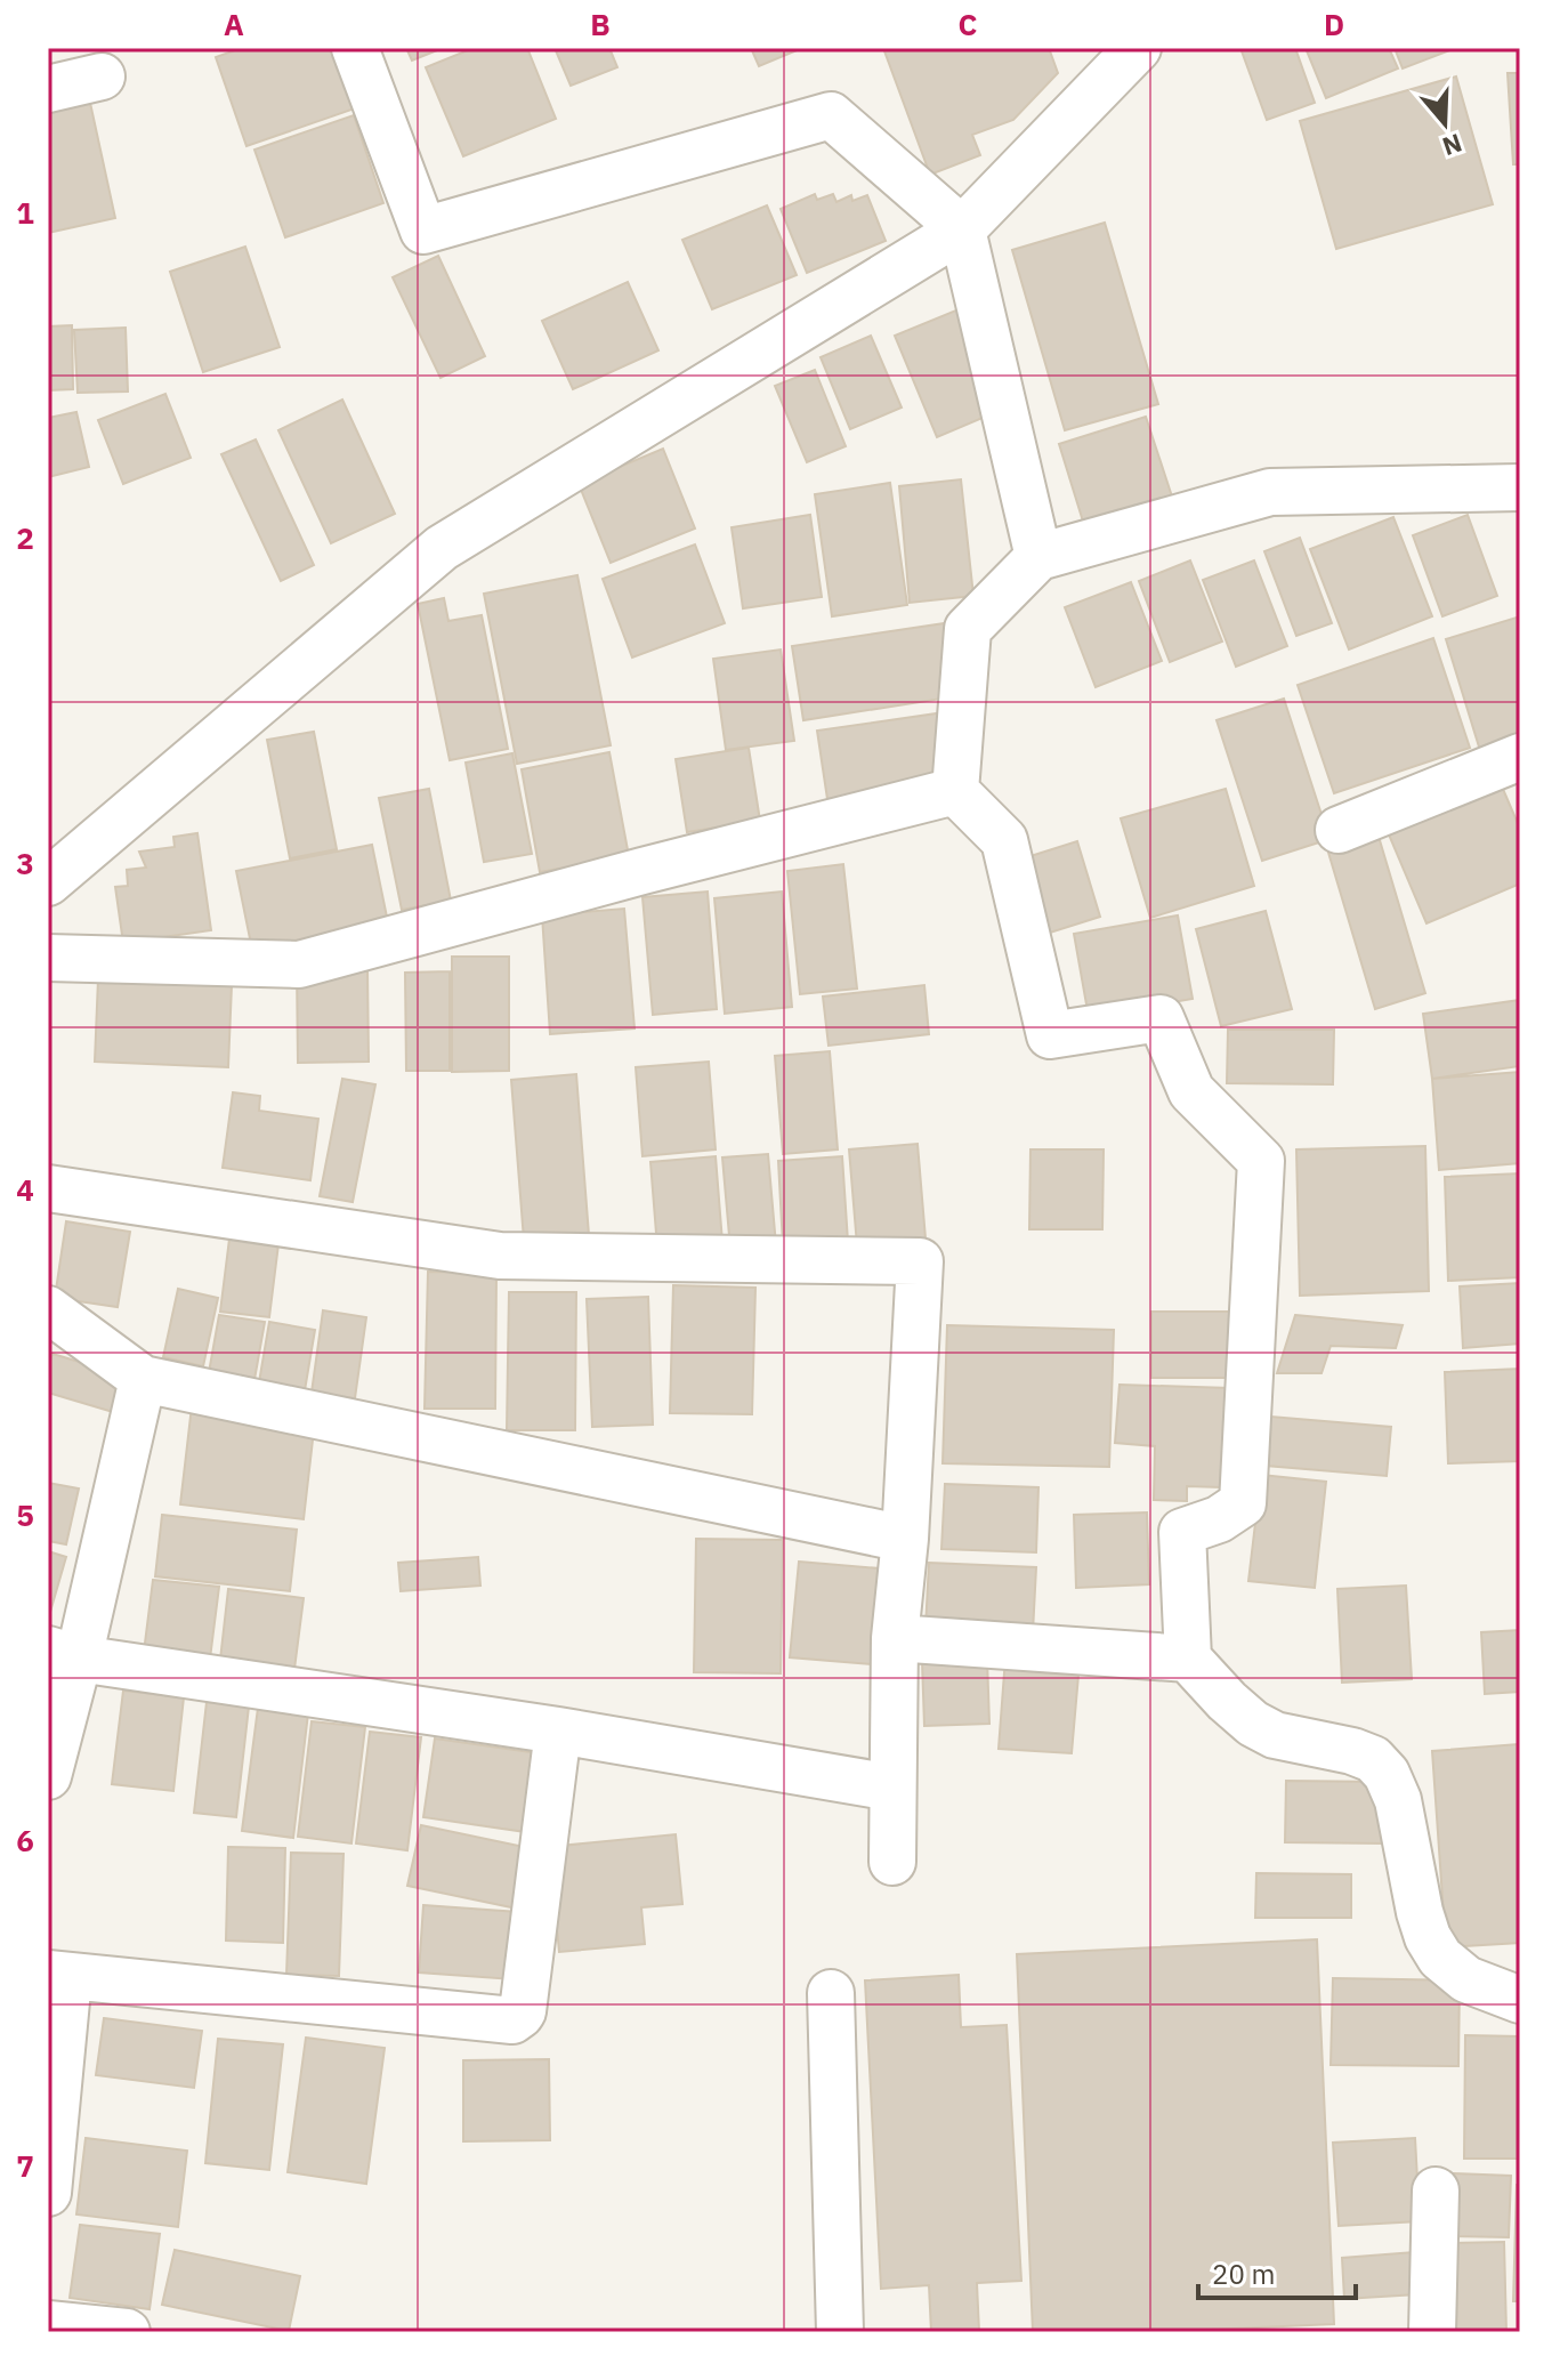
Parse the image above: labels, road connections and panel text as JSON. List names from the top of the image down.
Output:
{
  "scale_bar": "20 m",
  "north": "bottom",
  "grid": {
    "columns": [
      "A",
      "B",
      "C",
      "D"
    ],
    "rows": [
      "1",
      "2",
      "3",
      "4",
      "5",
      "6",
      "7"
    ]
  }
}
